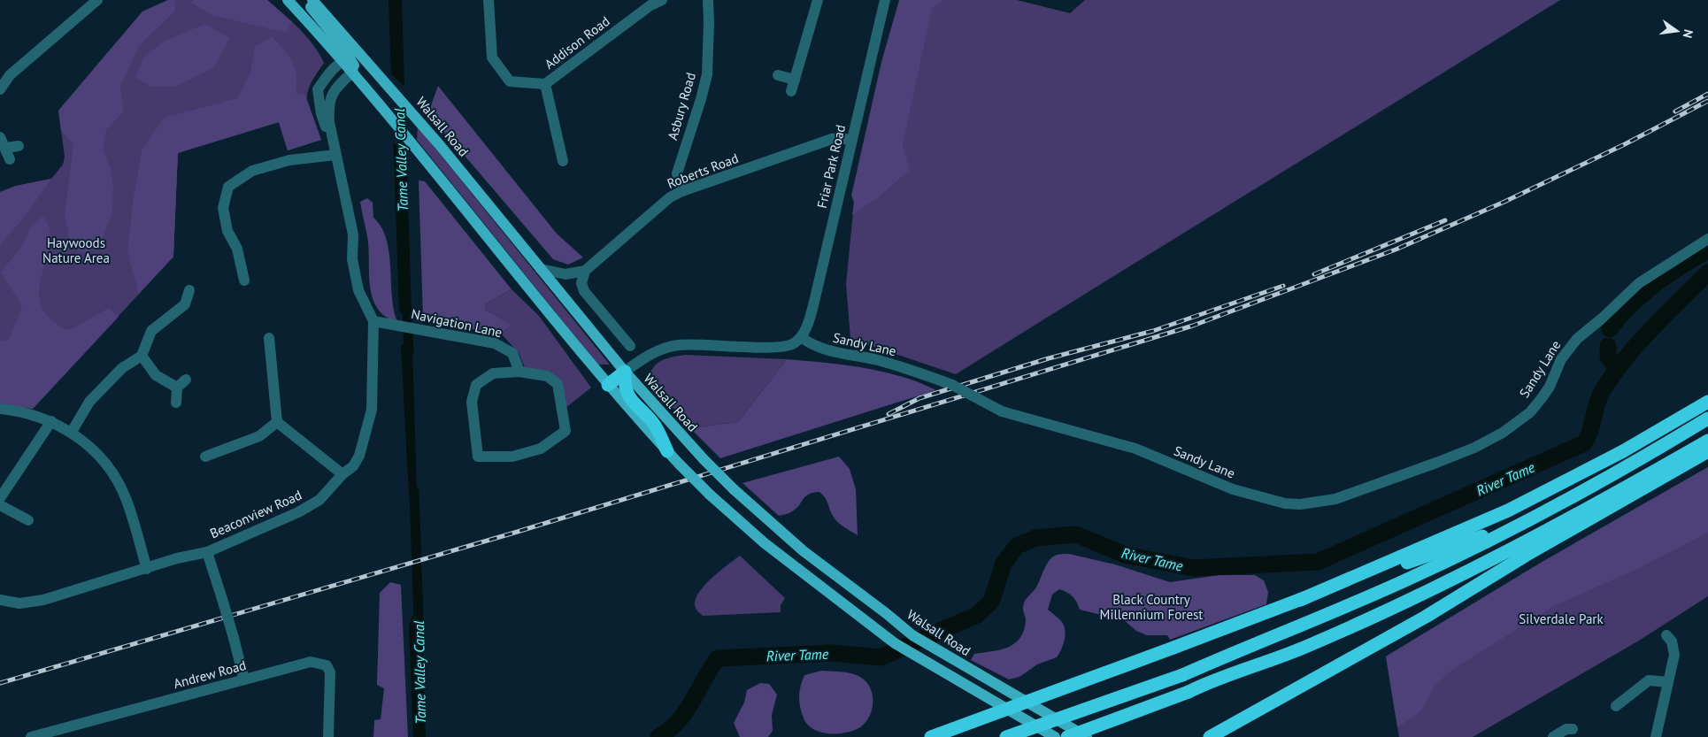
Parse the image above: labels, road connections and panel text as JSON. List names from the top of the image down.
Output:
{
  "streets": {
    "main road": ["Walsall Road"],
    "street": [
      "Addison Road",
      "Asbury Road",
      "Friar Park Road",
      "Roberts Road",
      "Navigation Lane",
      "Sandy Lane",
      "Beaconview Road",
      "Andrew Road"
    ]
  },
  "crossings": [
    ["Asbury Road", "Roberts Road"],
    ["Friar Park Road", "Roberts Road"],
    ["Friar Park Road", "Sandy Lane"],
    ["Navigation Lane", "Beaconview Road"]
  ],
  "water": ["Tame Valley Canal", "River Tame"],
  "parks": ["Haywoods Nature Area", "Black Country Millennium Forest", "Silverdale Park"],
  "north": "right"
}
